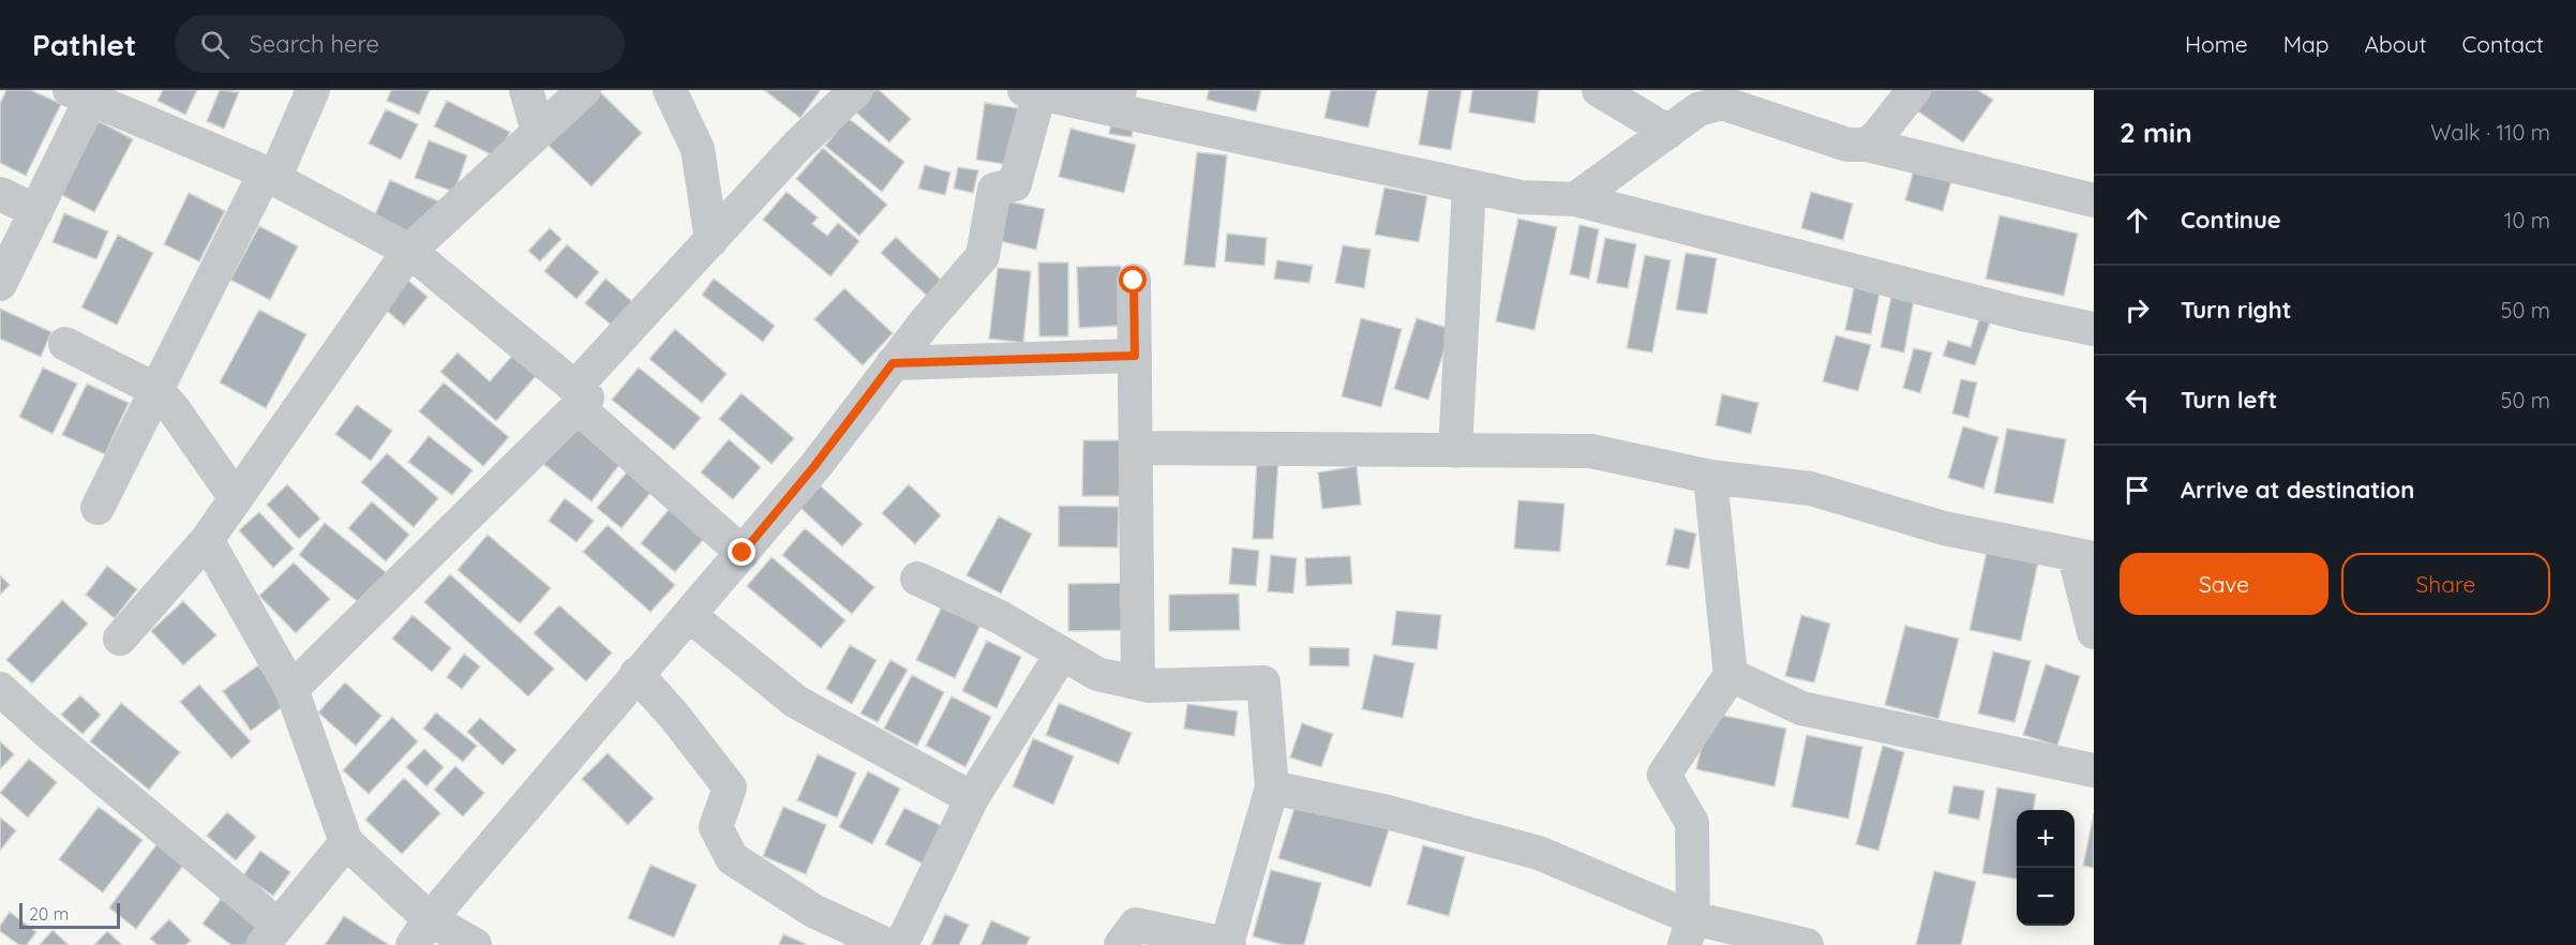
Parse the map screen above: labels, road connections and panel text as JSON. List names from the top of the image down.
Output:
{
  "scale_bar": "20 m",
  "page": {
    "header": "Pathlet",
    "search": "Search here",
    "nav": [
      "Home",
      "Map",
      "About",
      "Contact"
    ],
    "heading": ["2 min", "Walk · 110 m"],
    "list": [
      ["Continue", "10 m"],
      ["Turn right", "50 m"],
      ["Turn left", "50 m"],
      "Arrive at destination"
    ],
    "buttons": ["Save", "Share"],
    "map_buttons": ["+", "−"],
    "scale": "20 m"
  }
}
